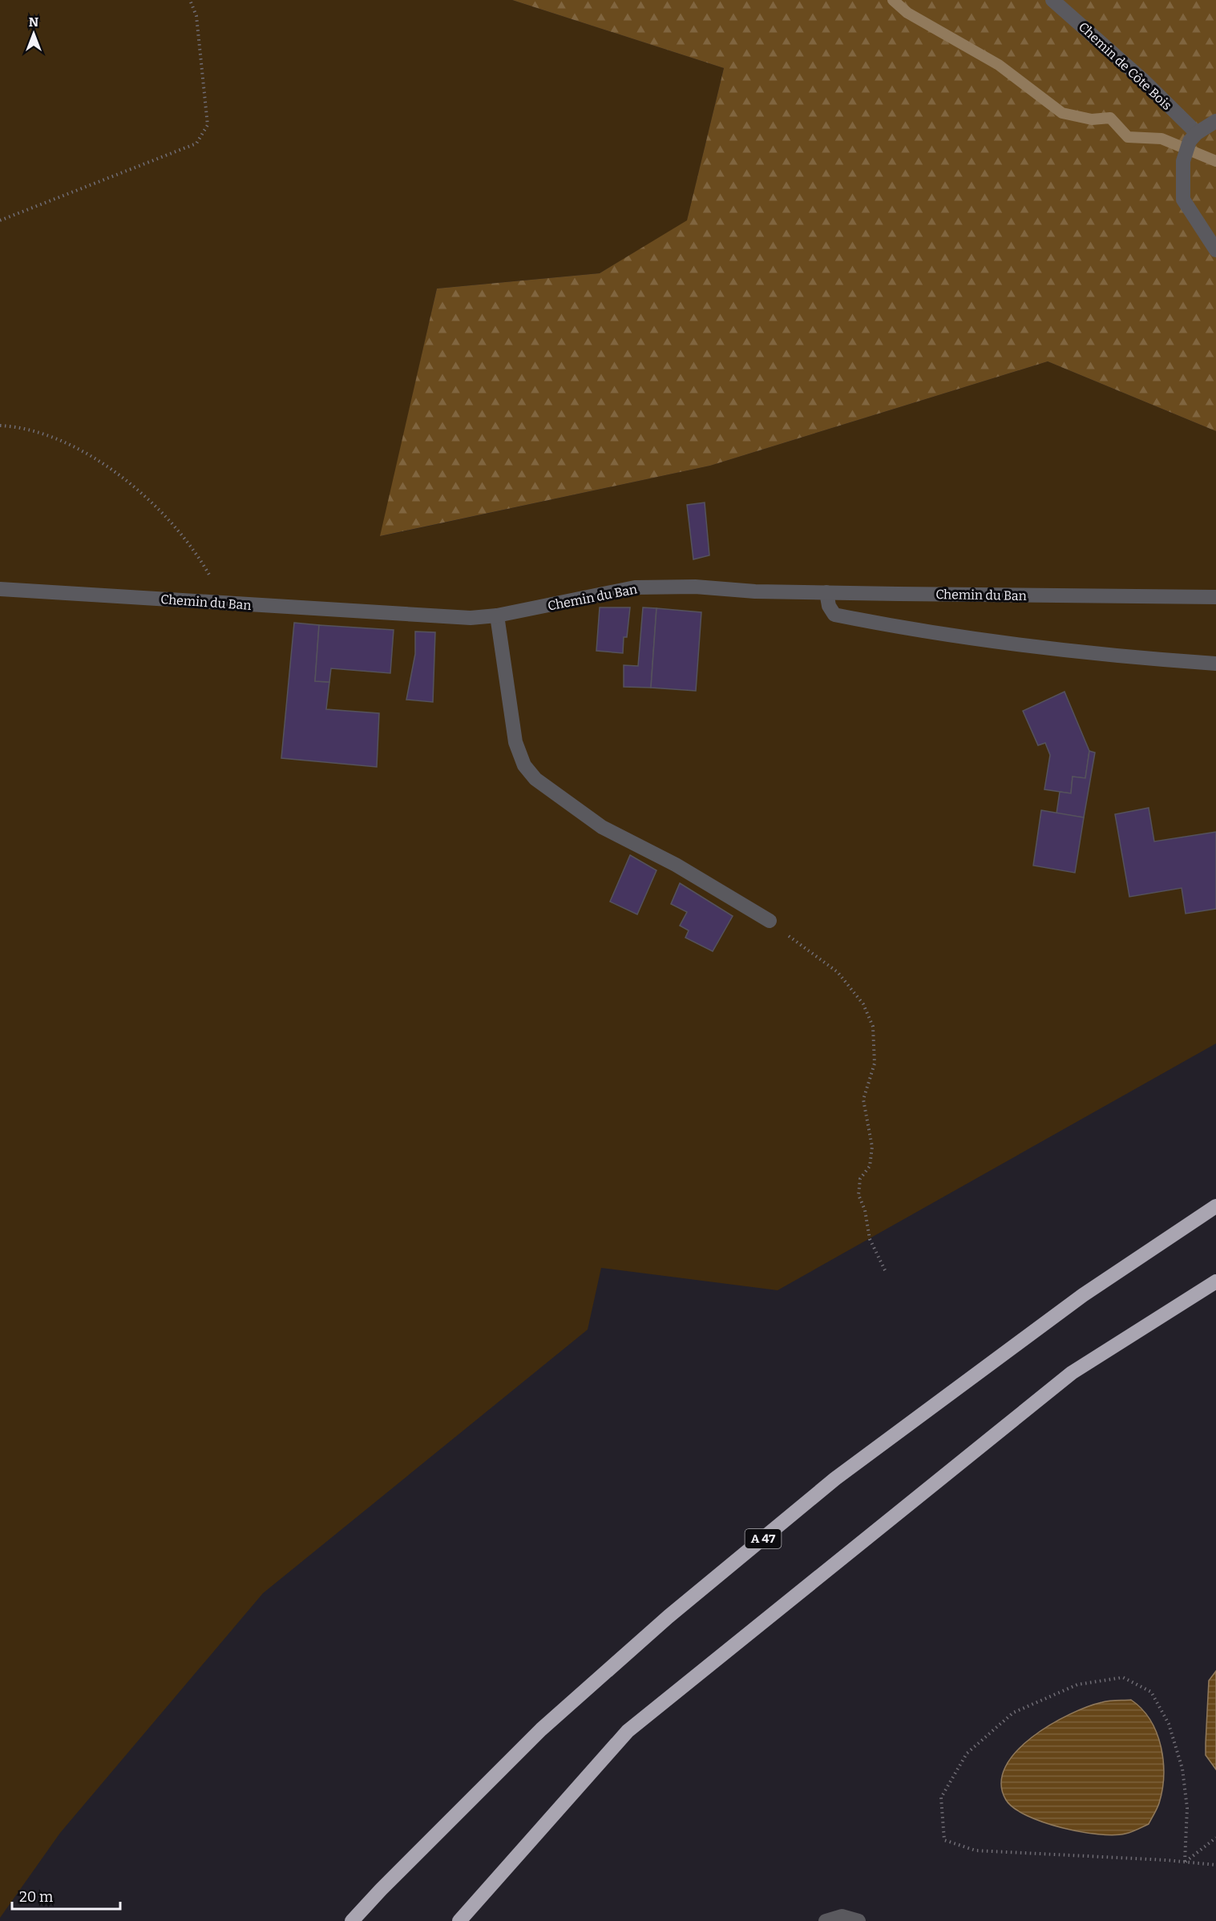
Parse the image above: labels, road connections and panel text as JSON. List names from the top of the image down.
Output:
{
  "streets": {
    "highway": ["A 47"],
    "street": ["Chemin de Côte Bois", "Chemin du Ban"]
  },
  "scale_bar": "20 m",
  "north": "top"
}
